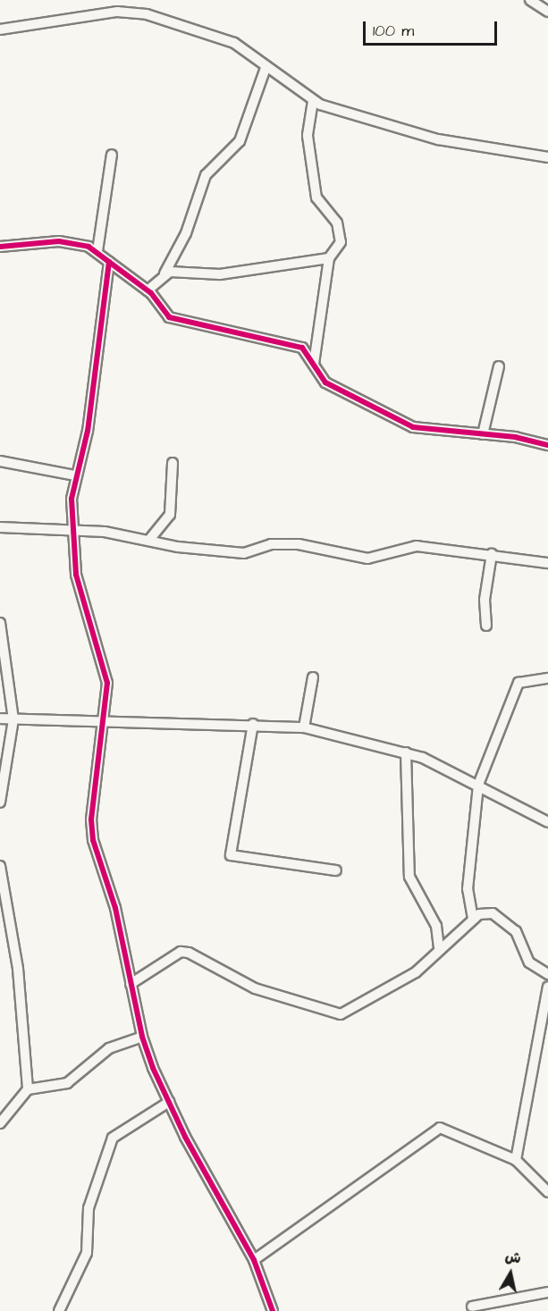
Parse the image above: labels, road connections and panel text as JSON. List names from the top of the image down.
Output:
{
  "scale_bar": "100 m",
  "north": "top"
}
